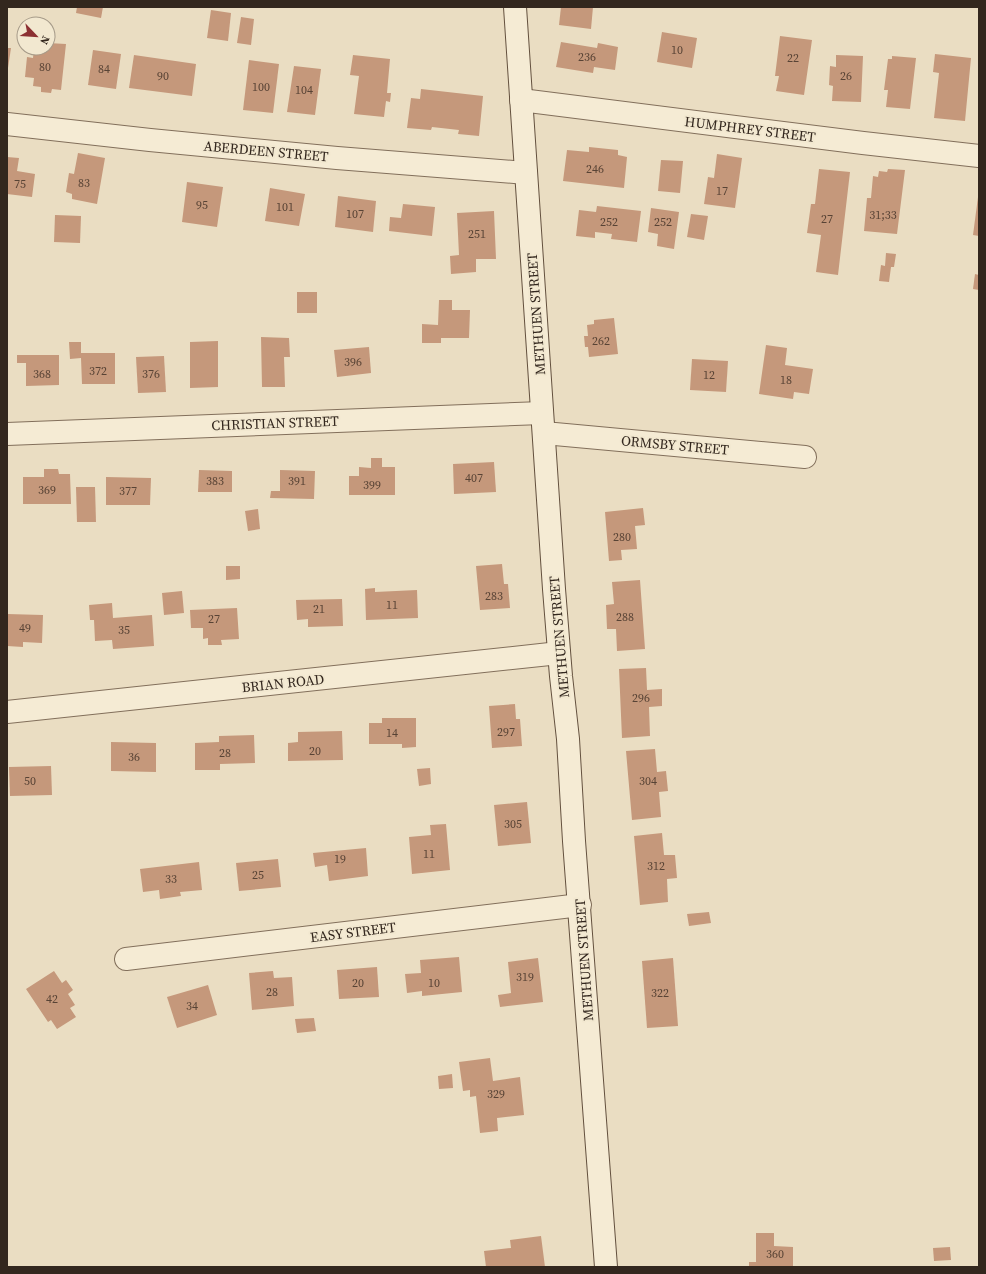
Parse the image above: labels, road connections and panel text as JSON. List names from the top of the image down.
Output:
{
  "streets": {
    "street": [
      "HUMPHREY STREET",
      "ABERDEEN STREET",
      "METHUEN STREET",
      "CHRISTIAN STREET",
      "ORMSBY STREET",
      "BRIAN ROAD",
      "EASY STREET"
    ]
  },
  "crossings": [
    ["HUMPHREY STREET", "METHUEN STREET"],
    ["ABERDEEN STREET", "METHUEN STREET"],
    ["METHUEN STREET", "CHRISTIAN STREET"],
    ["METHUEN STREET", "ORMSBY STREET"],
    ["METHUEN STREET", "BRIAN ROAD"],
    ["METHUEN STREET", "EASY STREET"],
    ["CHRISTIAN STREET", "ORMSBY STREET"]
  ],
  "house_numbers": [
    "10",
    "236",
    "22",
    "80",
    "84",
    "90",
    "26",
    "100",
    "104",
    "246",
    "83",
    "75",
    "17",
    "95",
    "101",
    "107",
    "31;33",
    "27",
    "252",
    "252",
    "251",
    "262",
    "396",
    "372",
    "368",
    "376",
    "12",
    "18",
    "407",
    "383",
    "391",
    "399",
    "369",
    "377",
    "280",
    "283",
    "11",
    "21",
    "288",
    "27",
    "49",
    "35",
    "296",
    "297",
    "14",
    "20",
    "28",
    "36",
    "50",
    "304",
    "305",
    "11",
    "19",
    "312",
    "25",
    "33",
    "319",
    "20",
    "10",
    "28",
    "322",
    "42",
    "34",
    "329",
    "360"
  ],
  "north": "bottom right"
}
